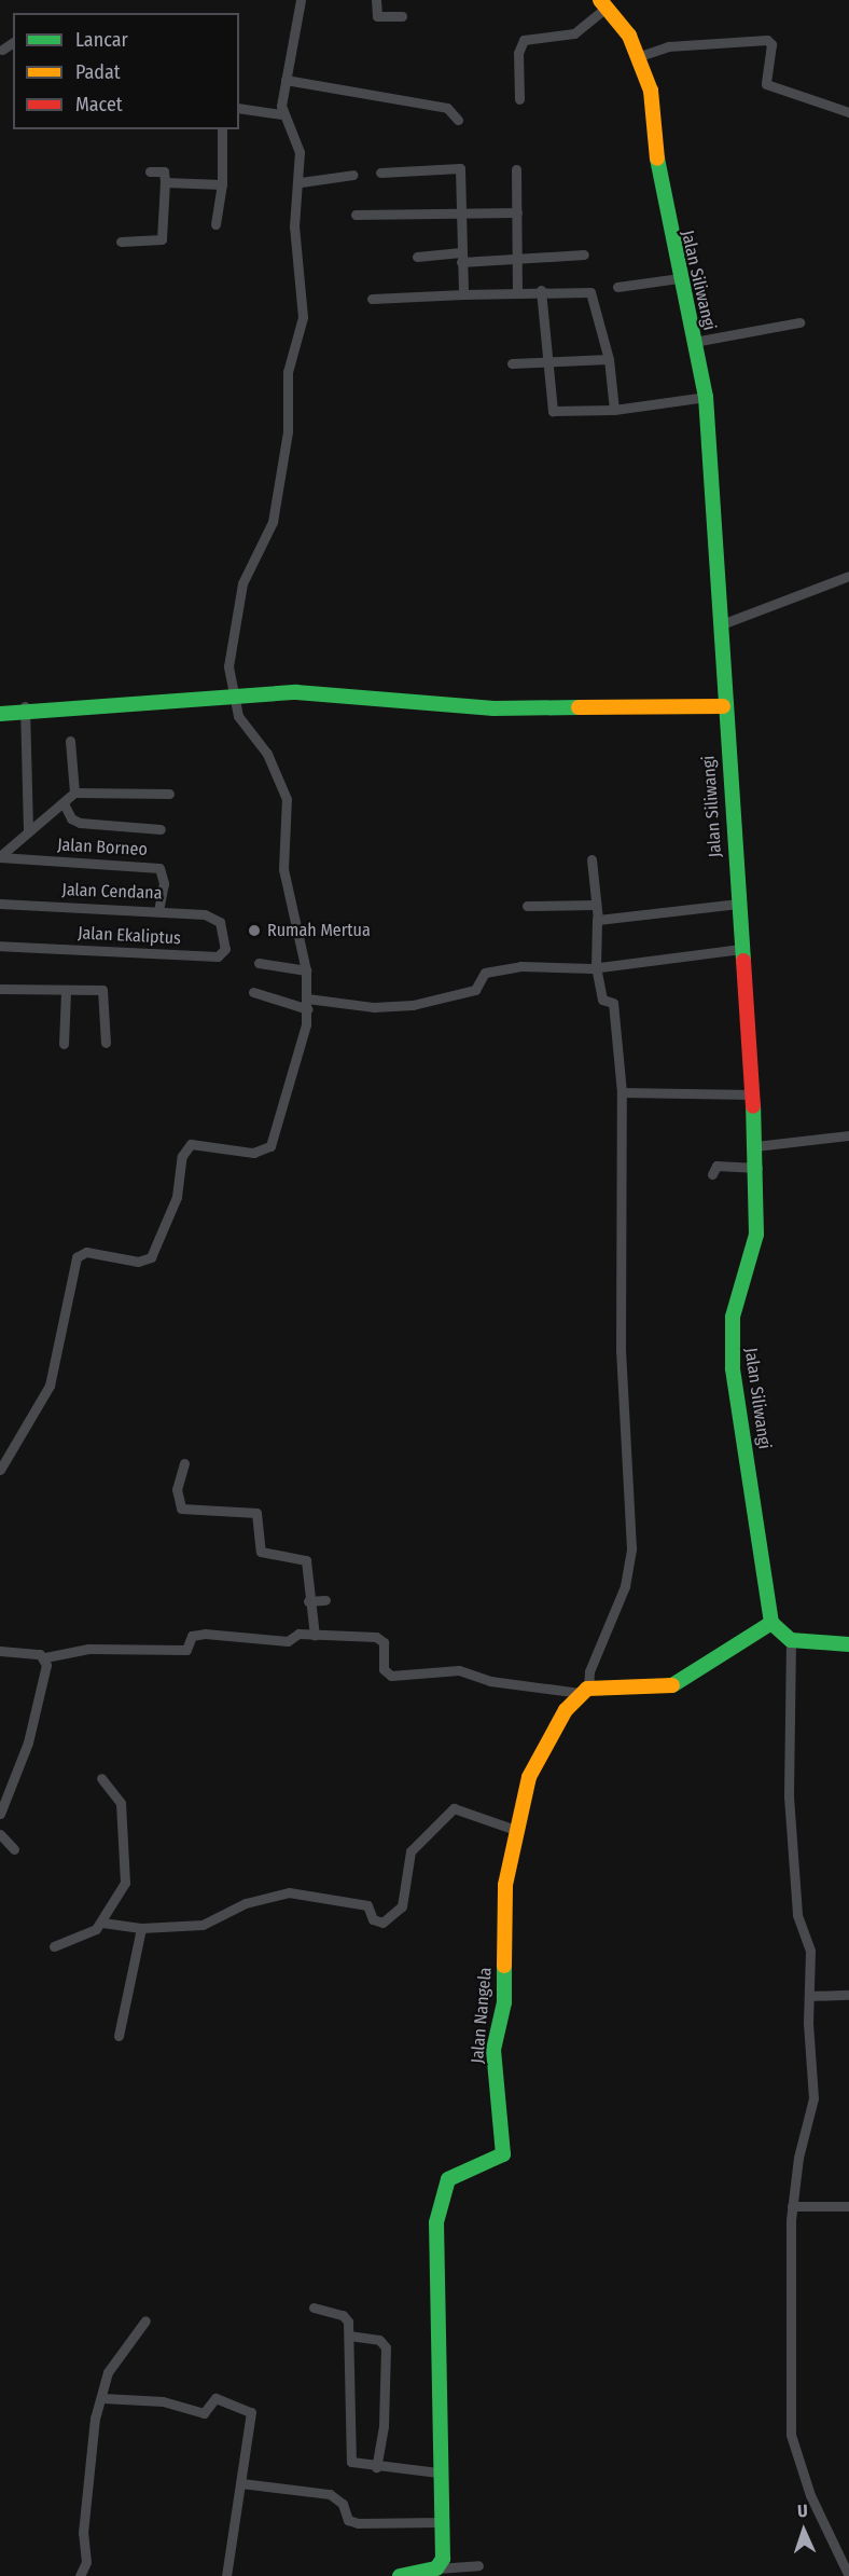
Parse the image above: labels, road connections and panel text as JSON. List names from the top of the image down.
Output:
{
  "streets": {
    "main road": ["Jalan Siliwangi", "Jalan Nangela"],
    "street": ["Jalan Borneo", "Jalan Cendana", "Jalan Ekaliptus"]
  },
  "crossings": [
    ["Jalan Borneo", "Jalan Cendana"],
    ["Jalan Cendana", "Jalan Ekaliptus"]
  ],
  "places": ["Rumah Mertua"],
  "legend": ["Lancar", "Padat", "Macet"],
  "north": "top"
}
